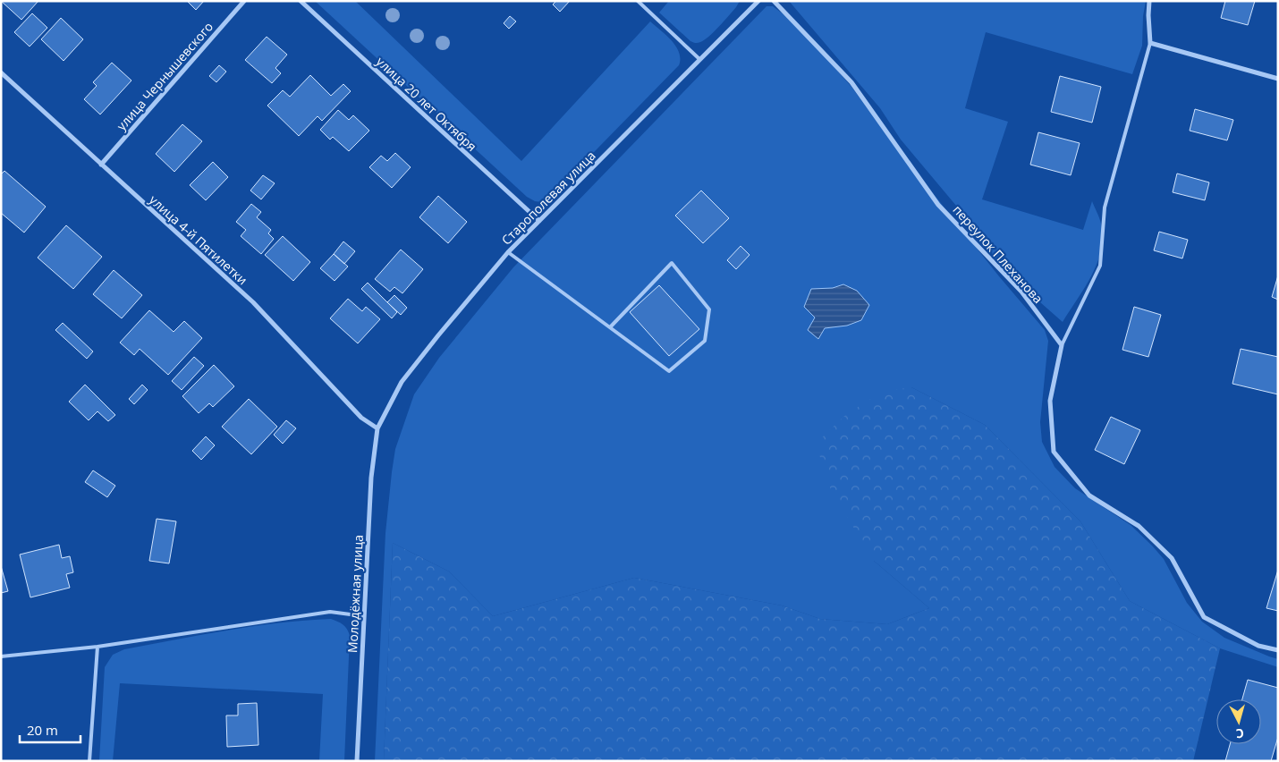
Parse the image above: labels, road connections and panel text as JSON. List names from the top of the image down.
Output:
{
  "streets": {
    "street": [
      "улица Чернышевского",
      "улица 20 лет Октября",
      "Старополевая улица",
      "улица 4-й Пятилетки",
      "переулок Плеханова",
      "Молодёжная улица"
    ]
  },
  "crossings": [
    ["улица Чернышевского", "улица 4-й Пятилетки"],
    ["улица 20 лет Октября", "Старополевая улица"],
    ["Старополевая улица", "улица 4-й Пятилетки"],
    ["Старополевая улица", "Молодёжная улица"],
    ["улица 4-й Пятилетки", "Молодёжная улица"]
  ],
  "scale_bar": "20 m",
  "north": "bottom"
}
